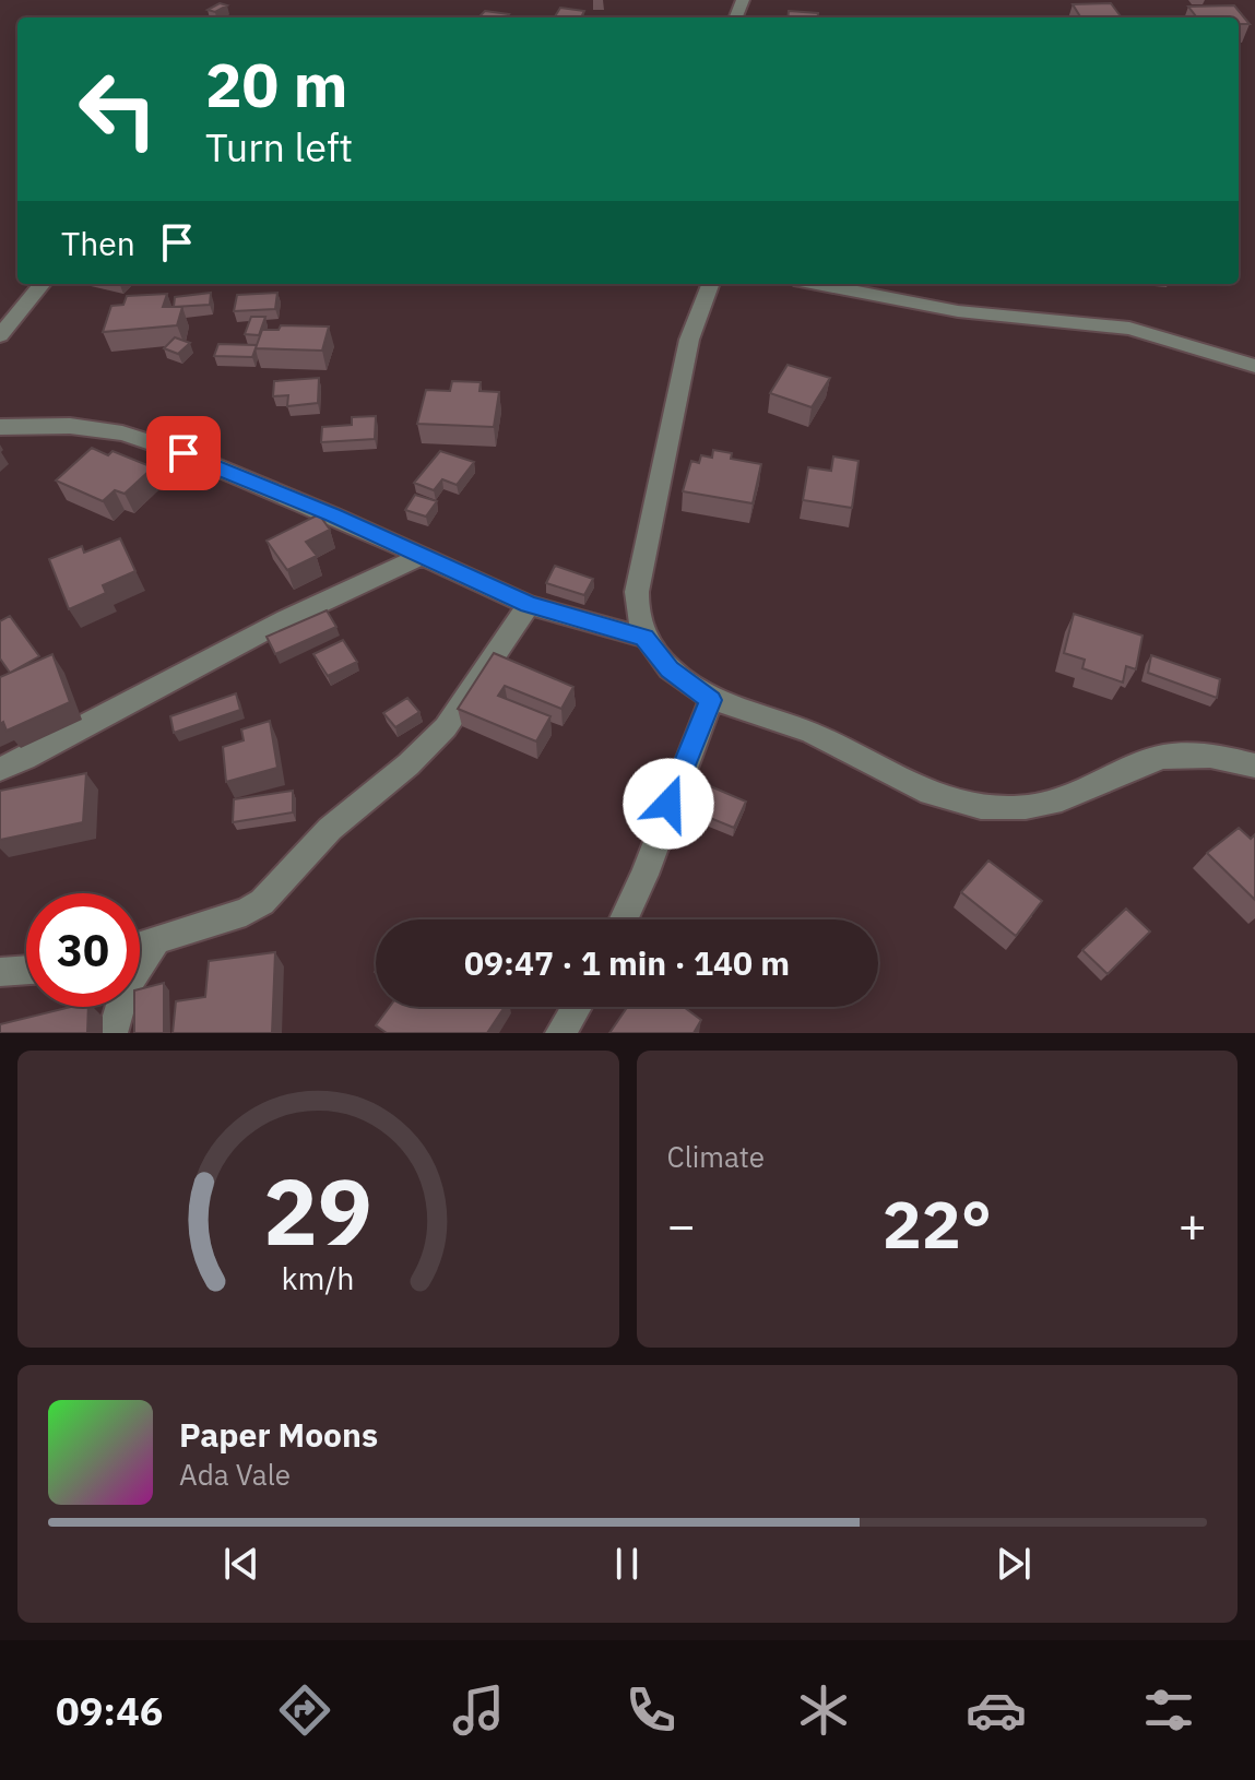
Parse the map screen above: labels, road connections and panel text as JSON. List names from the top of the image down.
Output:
{
  "page": {
    "turn": ["20 m", "Turn left"],
    "then": "Then",
    "limit": "30",
    "trip": "09:47 · 1 min · 140 m",
    "tile": "Climate",
    "heat": ["−", "22°", "+"],
    "song": ["Paper Moons", "Ada Vale"],
    "tabs": "09:46",
    "gauge": ["29", "km/h"]
  }
}
